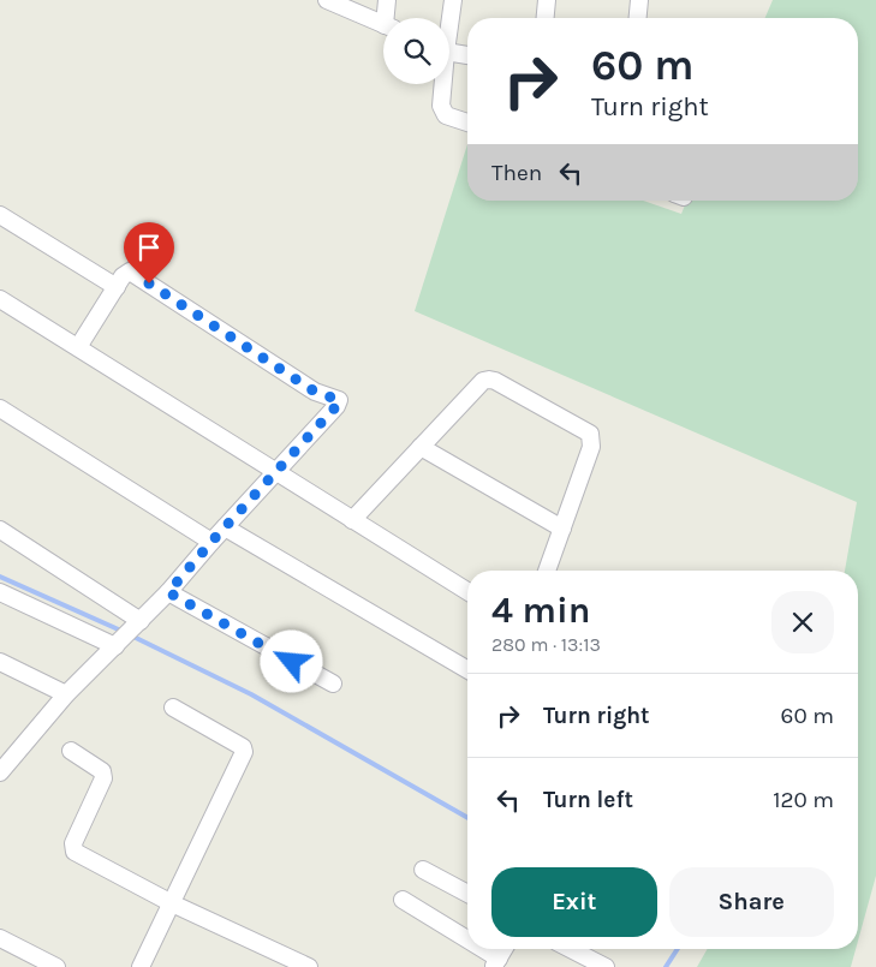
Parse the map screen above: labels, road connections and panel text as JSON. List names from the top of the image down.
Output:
{
  "page": {
    "turn": ["60 m", "Turn right"],
    "then": "Then",
    "heading": ["4 min", "280 m · 13:13"],
    "list": [
      {
        "name": "Turn right",
        "value": "60 m"
      },
      {
        "name": "Turn left",
        "value": "120 m"
      }
    ],
    "buttons": ["Exit", "Share"]
  }
}
